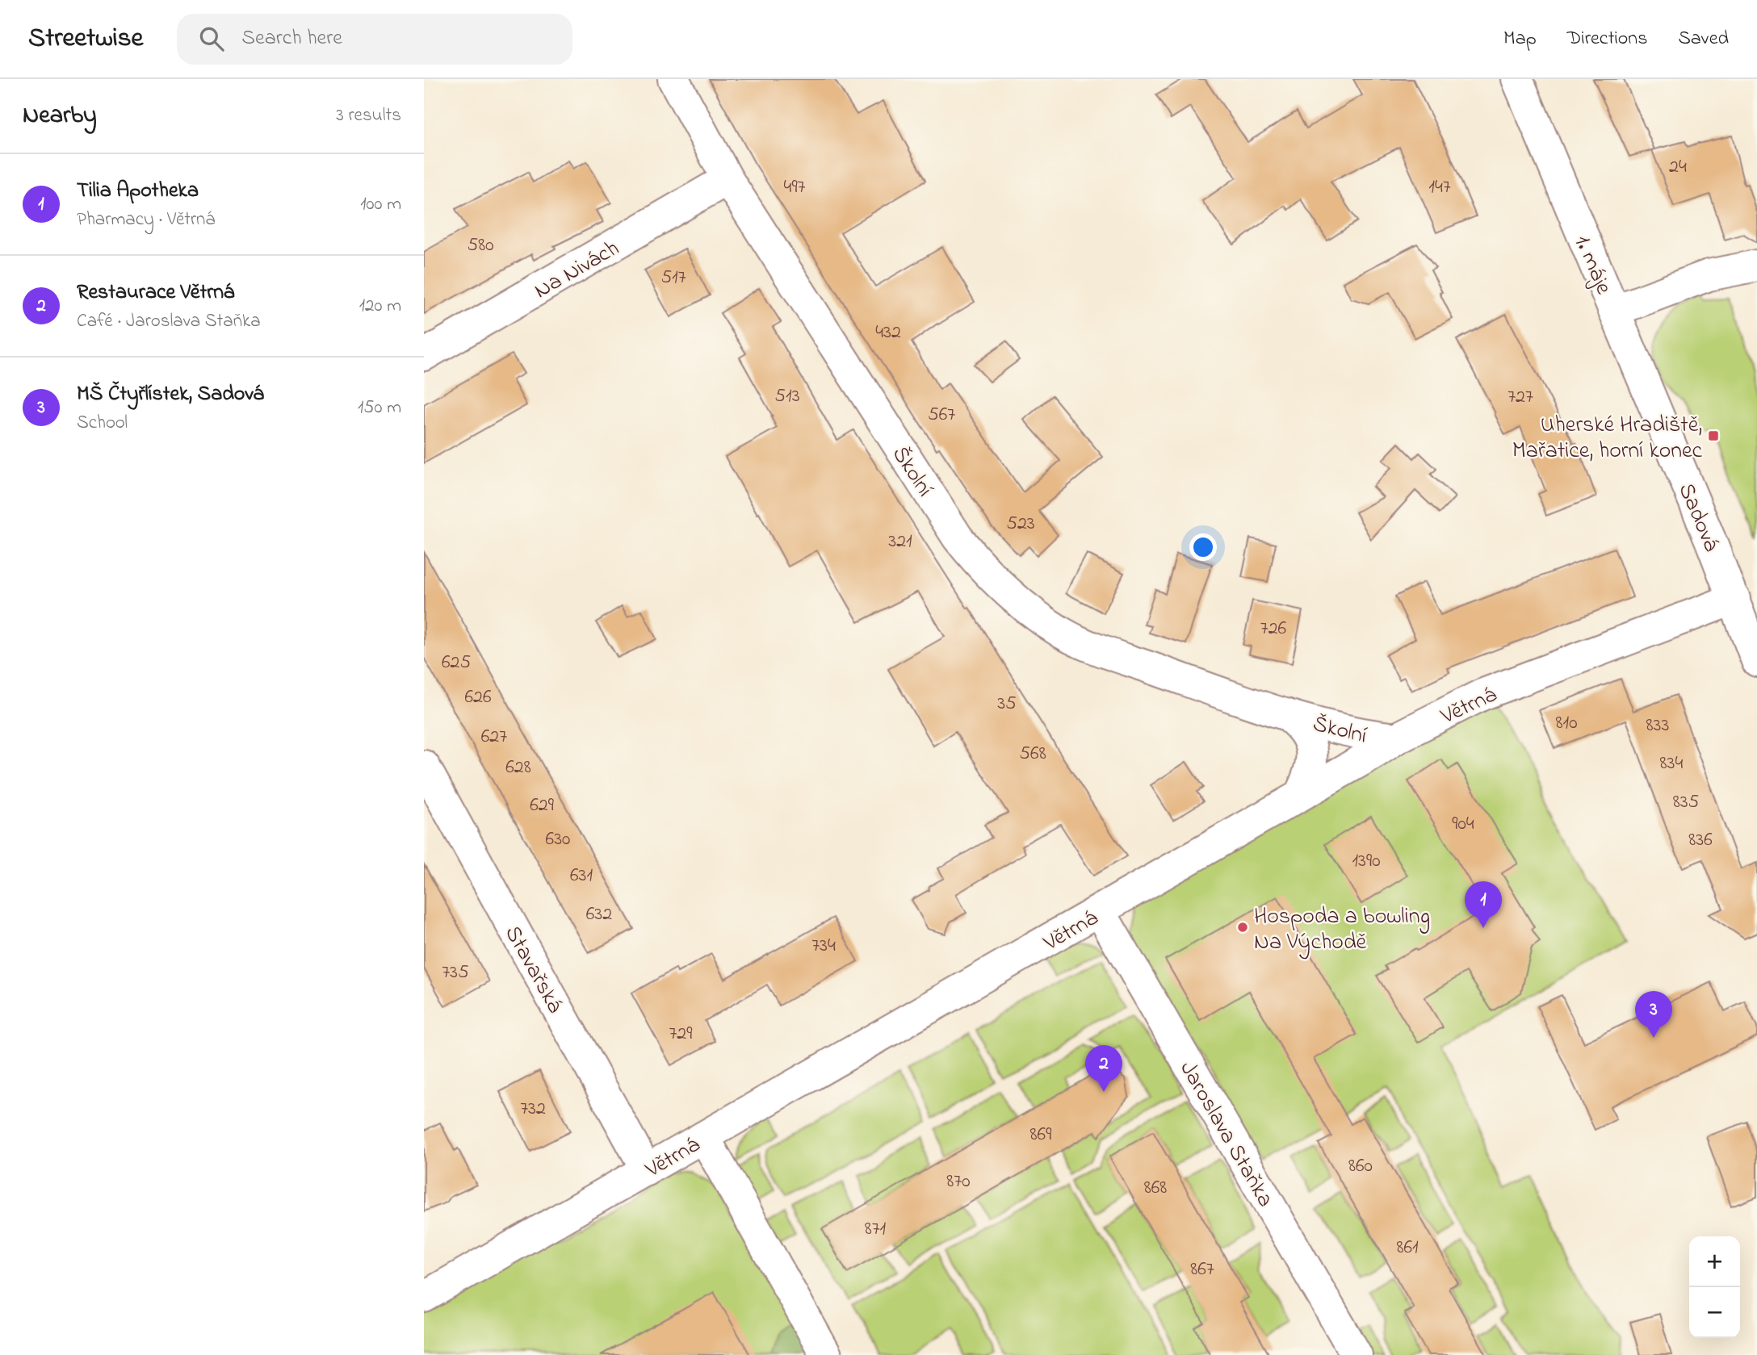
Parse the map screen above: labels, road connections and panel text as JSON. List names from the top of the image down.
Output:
{
  "streets": {
    "street": [
      "1. máje",
      "Na Nivách",
      "Školní",
      "Sadová",
      "Větrná",
      "Stavařská",
      "Jaroslava Staňka"
    ]
  },
  "crossings": [
    ["1. máje", "Sadová"],
    ["Na Nivách", "Školní"],
    ["Školní", "Větrná"],
    ["Sadová", "Větrná"],
    ["Větrná", "Stavařská"],
    ["Větrná", "Jaroslava Staňka"]
  ],
  "places": {
    "transit": ["Uherské Hradiště, Mařatice, horní konec"],
    "other": ["Hospoda a bowling Na Východě"]
  },
  "house_numbers": [
    "24",
    "497",
    "147",
    "580",
    "517",
    "432",
    "513",
    "727",
    "567",
    "523",
    "321",
    "726",
    "625",
    "626",
    "35",
    "810",
    "833",
    "627",
    "568",
    "834",
    "628",
    "835",
    "629",
    "904",
    "630",
    "836",
    "1390",
    "631",
    "632",
    "734",
    "735",
    "729",
    "732",
    "869",
    "860",
    "870",
    "868",
    "871",
    "861",
    "867"
  ],
  "page": {
    "header": "Streetwise",
    "search": "Search here",
    "nav": ["Map", "Directions", "Saved"],
    "heading": ["Nearby", "3 results"],
    "list": [
      {
        "mark": "1",
        "name": "Tilia Apotheka",
        "note": "Pharmacy · Větrná",
        "value": "100 m"
      },
      {
        "mark": "2",
        "name": "Restaurace Větrná",
        "note": "Café · Jaroslava Staňka",
        "value": "120 m"
      },
      {
        "mark": "3",
        "name": "MŠ Čtyřlístek, Sadová",
        "note": "School",
        "value": "150 m"
      }
    ],
    "pins": ["1", "3", "2"],
    "map_buttons": ["+", "−"]
  }
}
